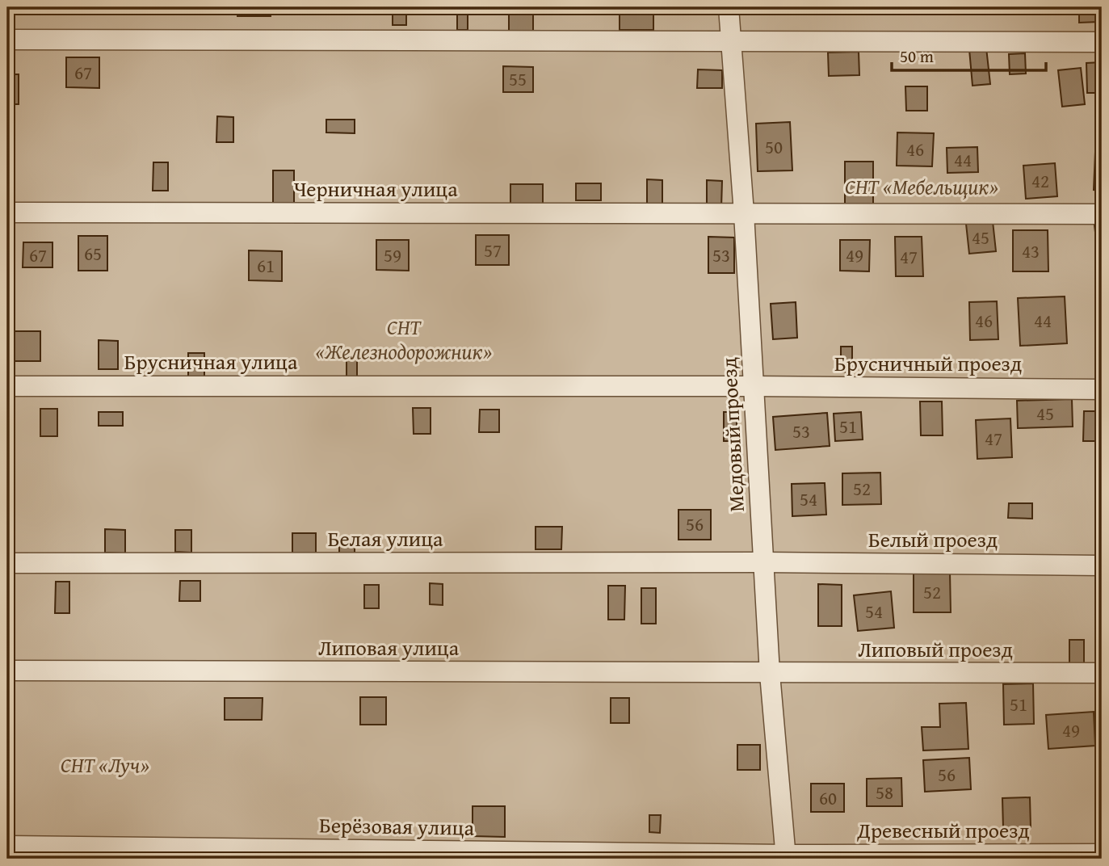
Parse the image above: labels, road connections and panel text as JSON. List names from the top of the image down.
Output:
{
  "streets": {
    "street": [
      "Черничная улица",
      "Брусничная улица",
      "Брусничный проезд",
      "Медовый проезд",
      "Белая улица",
      "Белый проезд",
      "Липовая улица",
      "Липовый проезд",
      "Берёзовая улица",
      "Древесный проезд"
    ]
  },
  "crossings": [
    ["Черничная улица", "Медовый проезд"],
    ["Брусничная улица", "Брусничный проезд"],
    ["Брусничная улица", "Медовый проезд"],
    ["Брусничный проезд", "Медовый проезд"],
    ["Медовый проезд", "Белая улица"],
    ["Медовый проезд", "Белый проезд"],
    ["Медовый проезд", "Липовая улица"],
    ["Медовый проезд", "Липовый проезд"],
    ["Медовый проезд", "Берёзовая улица"],
    ["Медовый проезд", "Древесный проезд"],
    ["Белая улица", "Белый проезд"],
    ["Липовая улица", "Липовый проезд"],
    ["Берёзовая улица", "Древесный проезд"]
  ],
  "parks": ["СНТ «Мебельщик»", "СНТ «Железнодорожник»", "СНТ «Луч»"],
  "house_numbers": [
    "67",
    "55",
    "50",
    "46",
    "44",
    "42",
    "45",
    "57",
    "43",
    "65",
    "67",
    "59",
    "53",
    "49",
    "47",
    "61",
    "46",
    "44",
    "45",
    "51",
    "53",
    "47",
    "52",
    "54",
    "56",
    "52",
    "54",
    "51",
    "49",
    "56",
    "58",
    "60"
  ],
  "scale_bar": "50 m"
}
